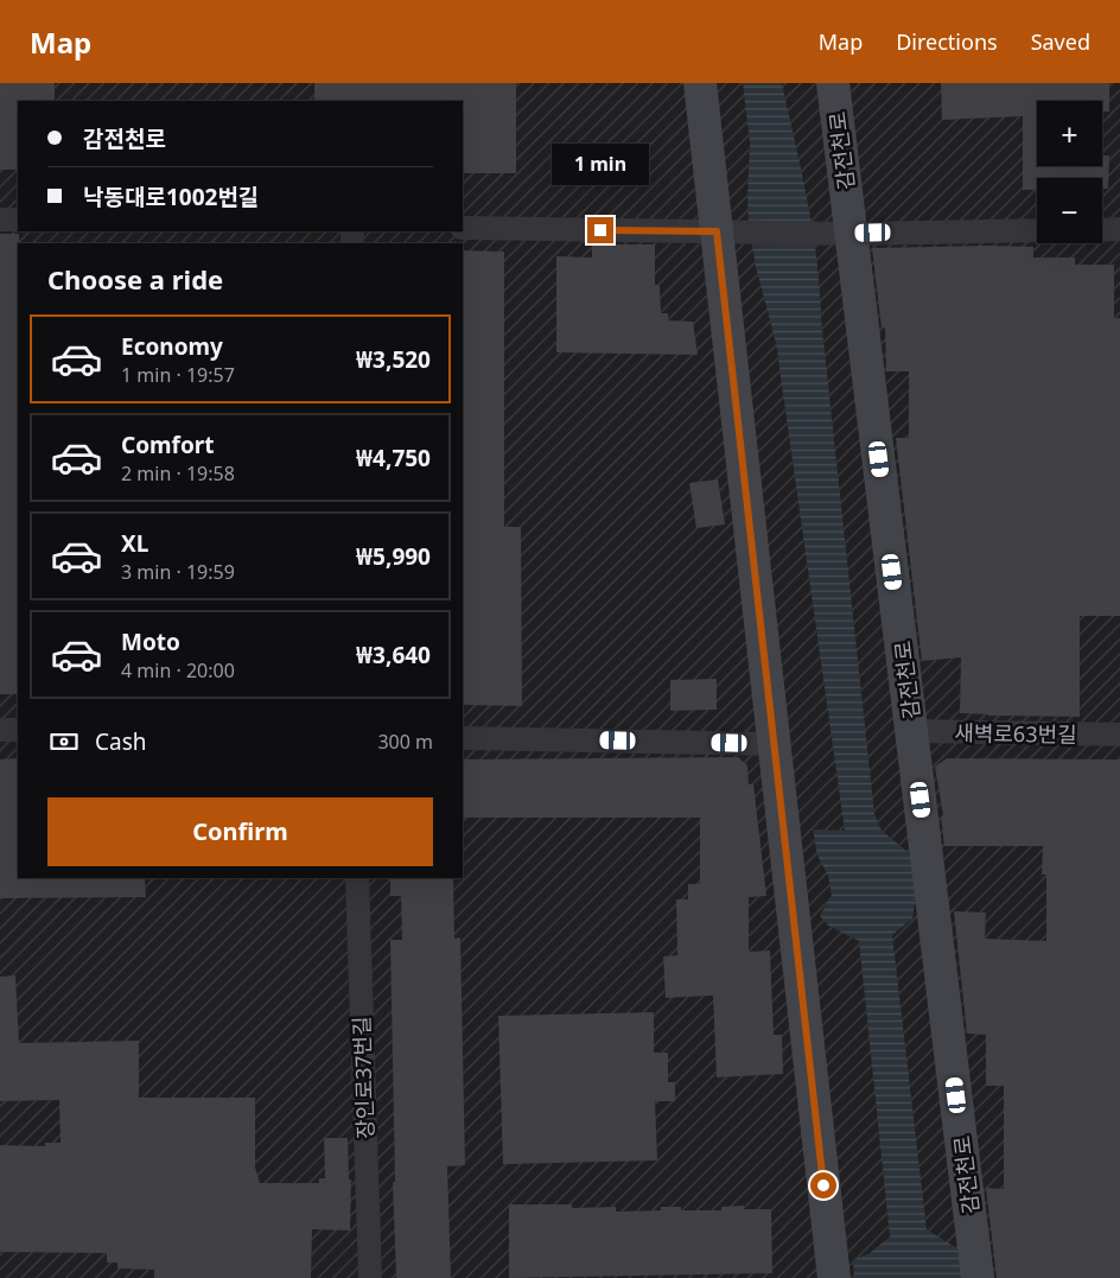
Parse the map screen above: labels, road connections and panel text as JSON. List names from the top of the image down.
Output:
{
  "streets": {
    "street": ["감전천로", "새벽로63번길", "장인로37번길"]
  },
  "crossings": [
    ["감전천로", "새벽로63번길"]
  ],
  "page": {
    "header": "Map",
    "nav": ["Map", "Directions", "Saved"],
    "map_buttons": ["+", "−"],
    "banner": ["감전천로", "낙동대로1002번길"],
    "bubble": "1 min",
    "heading": "Choose a ride",
    "list": [
      {
        "name": "Economy",
        "note": "1 min · 19:57",
        "value": "₩3,520"
      },
      {
        "name": "Comfort",
        "note": "2 min · 19:58",
        "value": "₩4,750"
      },
      {
        "name": "XL",
        "note": "3 min · 19:59",
        "value": "₩5,990"
      },
      {
        "name": "Moto",
        "note": "4 min · 20:00",
        "value": "₩3,640"
      }
    ],
    "pay": ["Cash", "300 m"],
    "buttons": "Confirm"
  }
}
